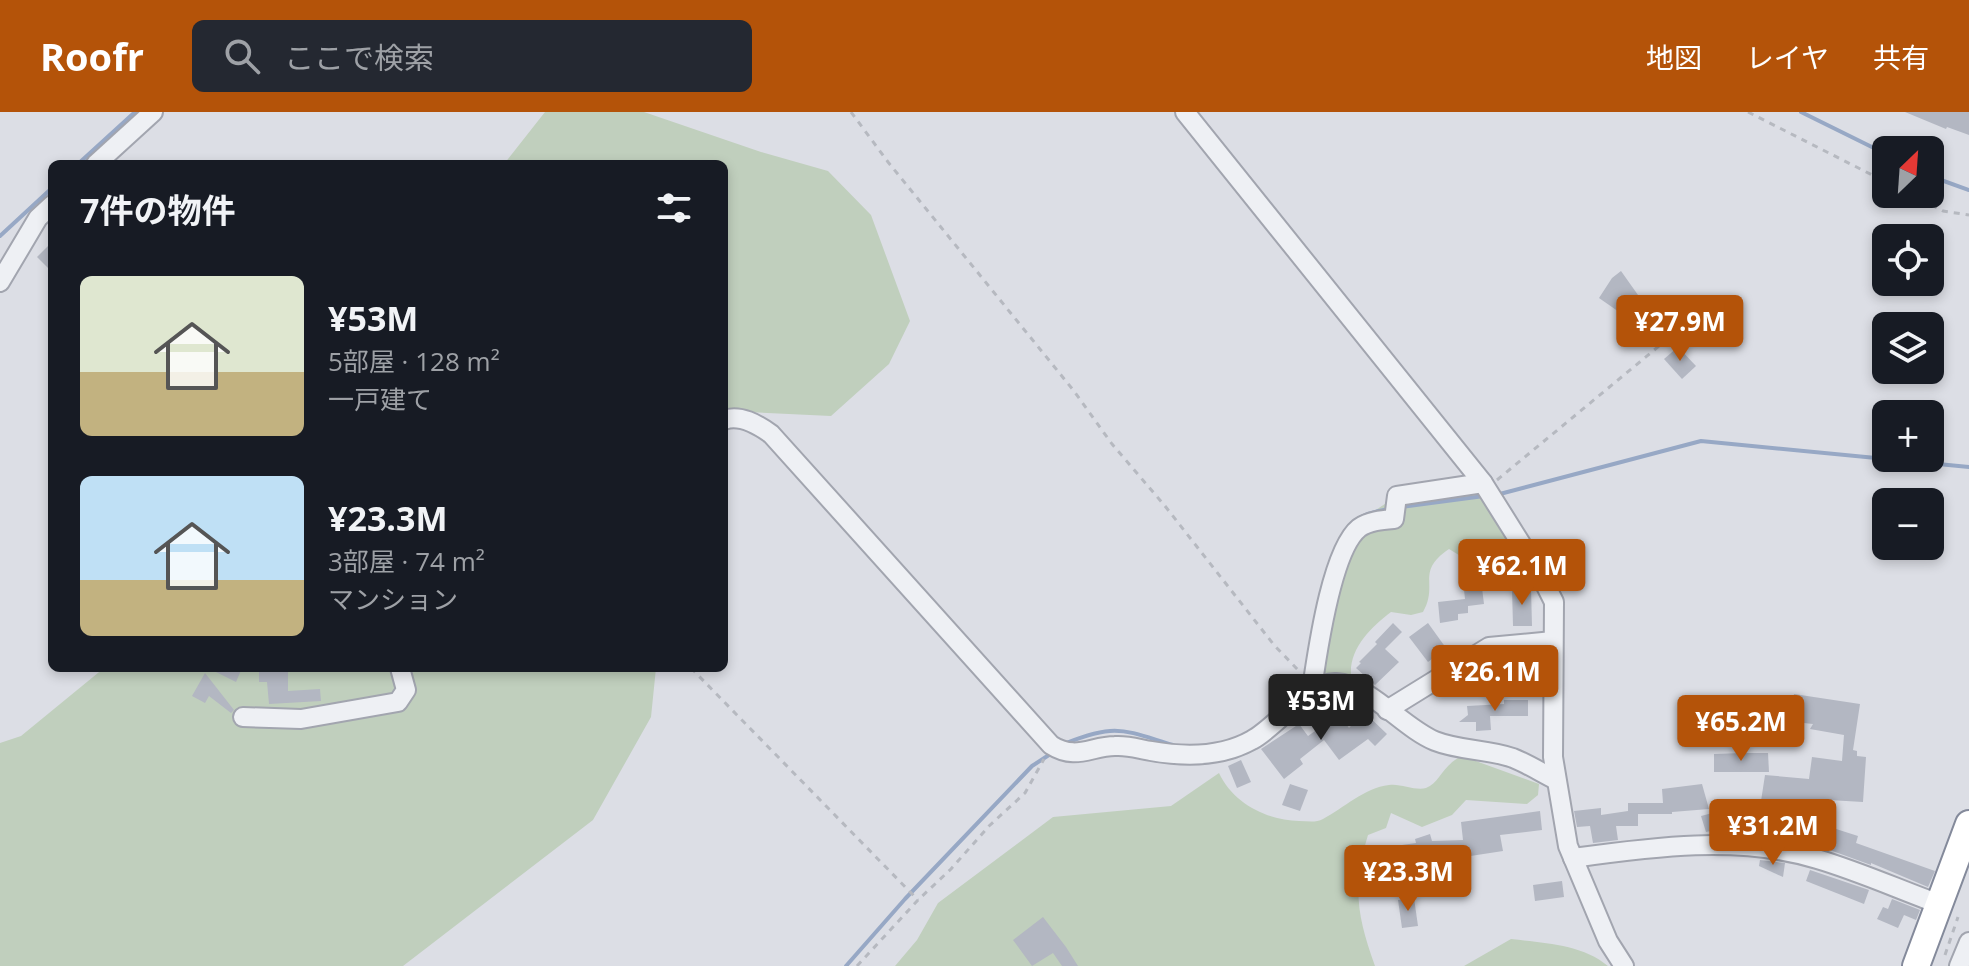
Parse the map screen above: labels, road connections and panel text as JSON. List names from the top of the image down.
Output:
{
  "north": "top right",
  "page": {
    "header": "Roofr",
    "search": "ここで検索",
    "nav": ["地図", "レイヤ", "共有"],
    "map_buttons": ["+", "−"],
    "heading": "7件の物件",
    "list": [
      {
        "name": "¥53M",
        "note": "5部屋 · 128 m² · 一戸建て"
      },
      {
        "name": "¥23.3M",
        "note": "3部屋 · 74 m² · マンション"
      }
    ],
    "price": [
      "¥27.9M",
      "¥62.1M",
      "¥26.1M",
      "¥53M",
      "¥65.2M",
      "¥31.2M",
      "¥23.3M"
    ]
  }
}
